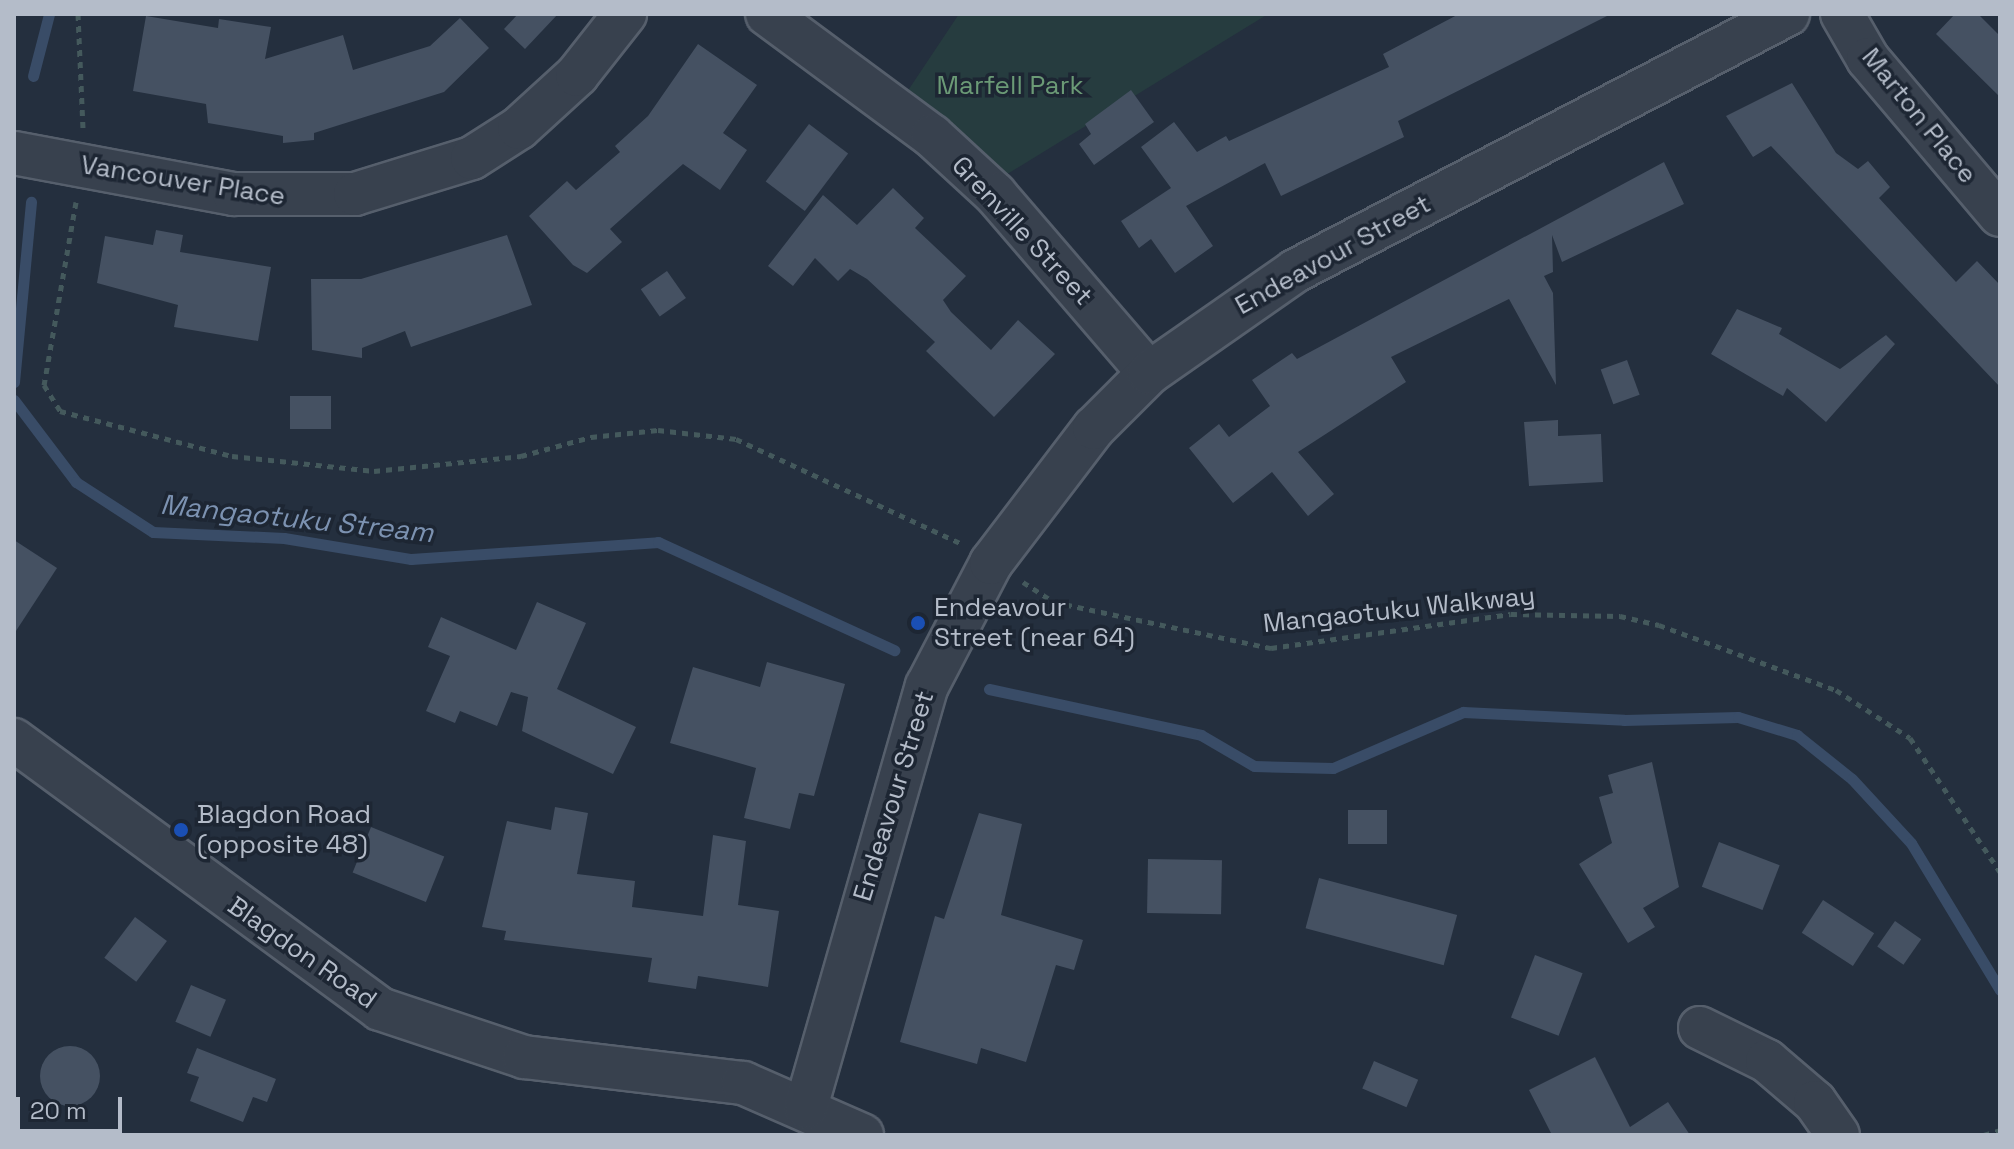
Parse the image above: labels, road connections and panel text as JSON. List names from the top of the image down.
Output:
{
  "streets": {
    "street": [
      "Marton Place",
      "Vancouver Place",
      "Grenville Street",
      "Endeavour Street",
      "Blagdon Road"
    ],
    "path": ["Mangaotuku Walkway"]
  },
  "crossings": [
    ["Vancouver Place", "Mangaotuku Walkway"],
    ["Grenville Street", "Endeavour Street"],
    ["Endeavour Street", "Mangaotuku Walkway"],
    ["Endeavour Street", "Blagdon Road"]
  ],
  "water": ["Mangaotuku Stream"],
  "parks": ["Marfell Park"],
  "places": ["Endeavour Street (near 64)", "Blagdon Road (opposite 48)"],
  "scale_bar": "20 m"
}
